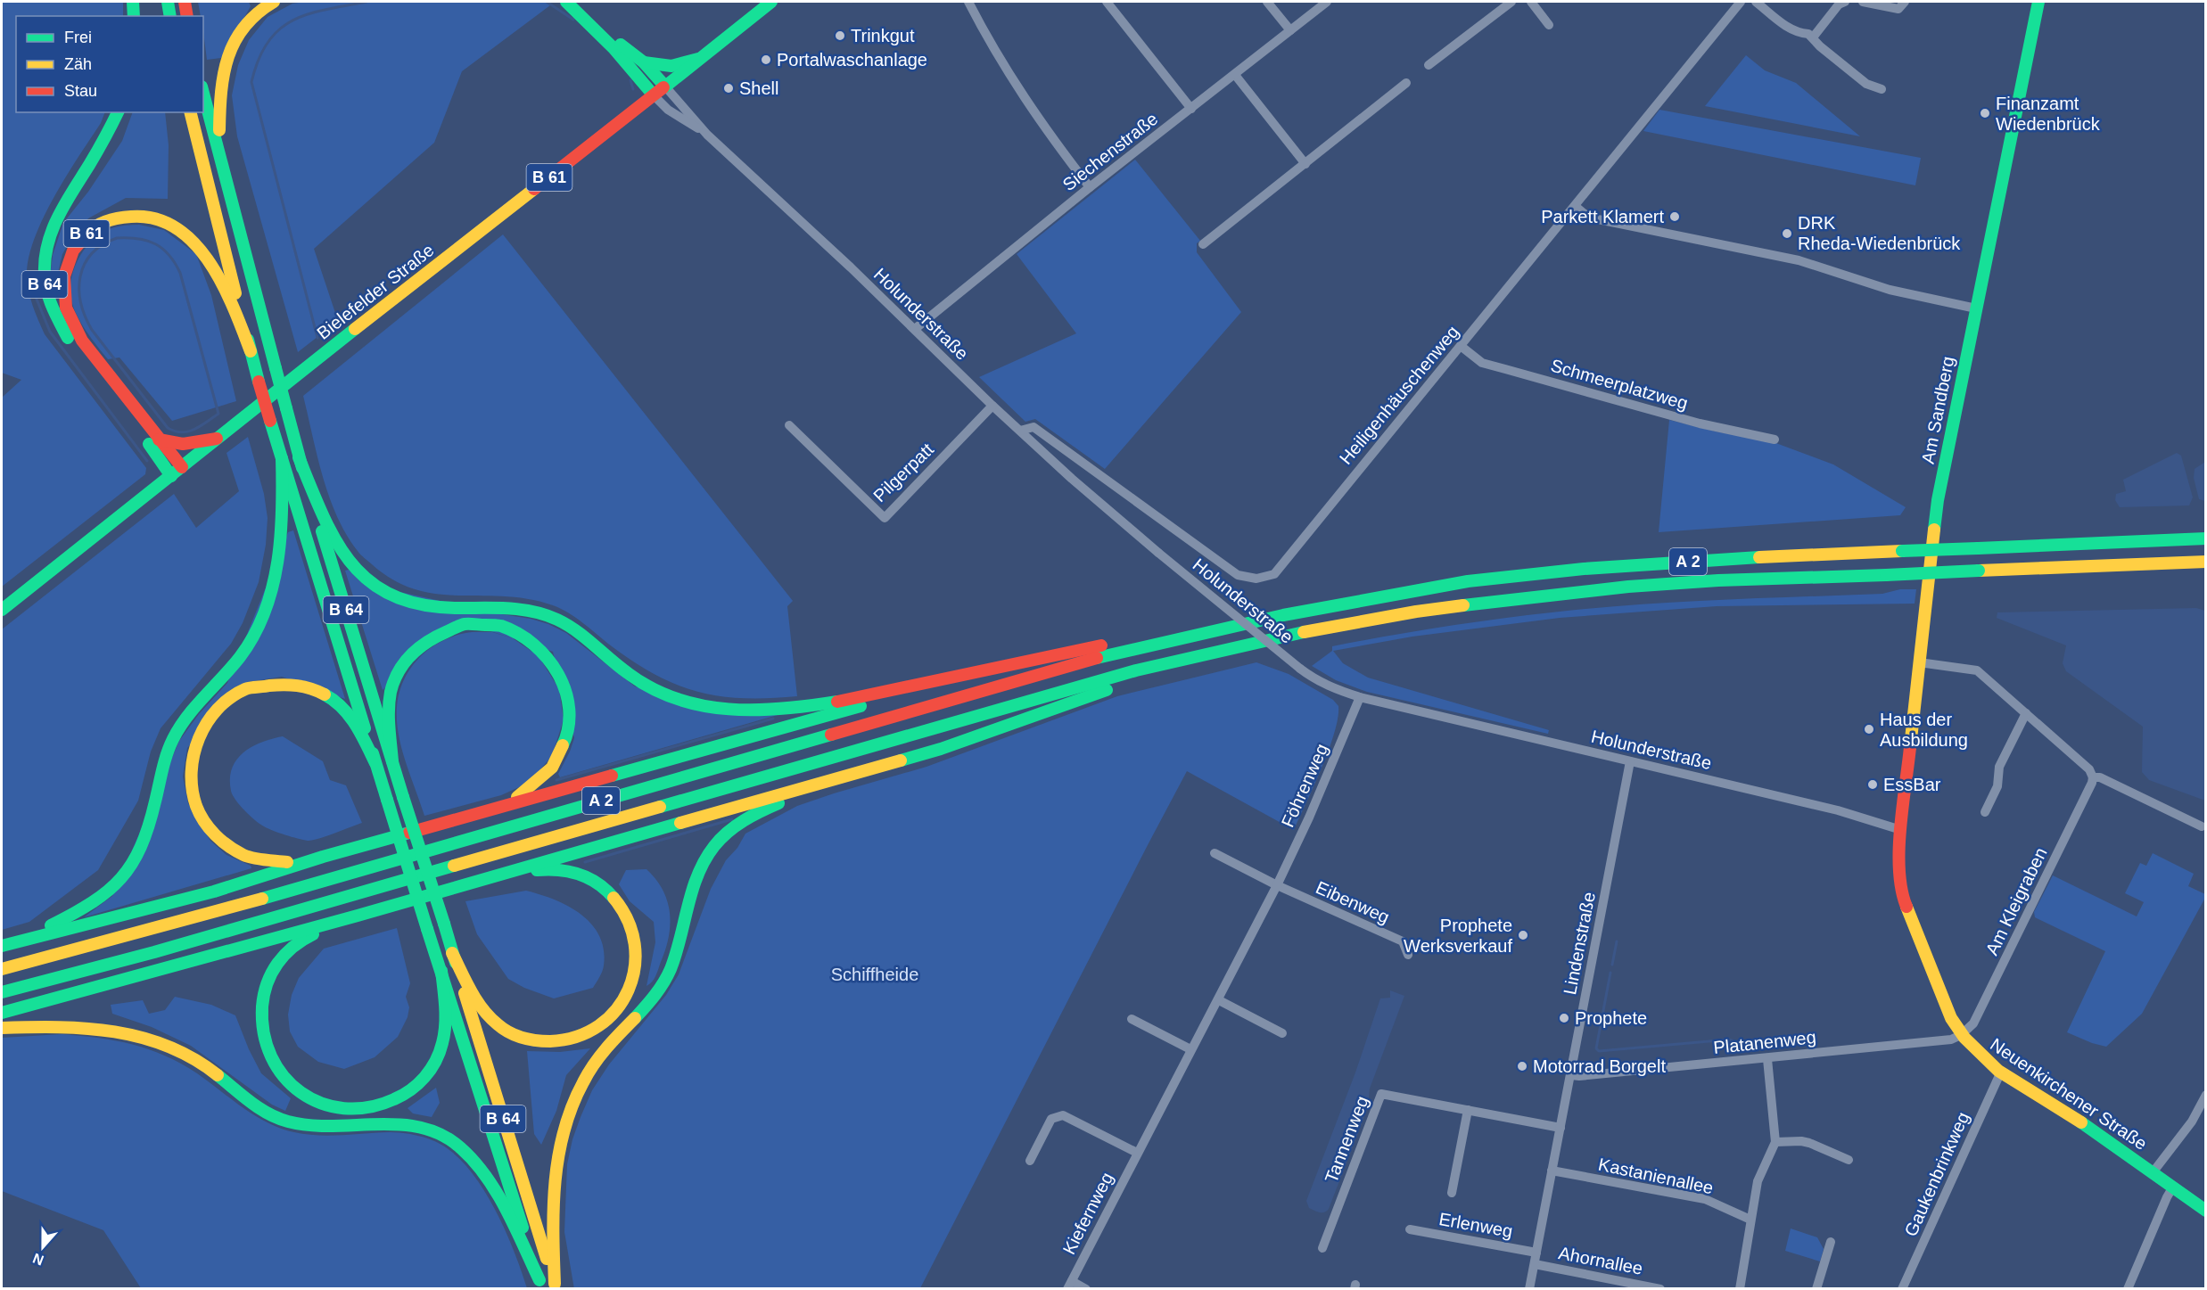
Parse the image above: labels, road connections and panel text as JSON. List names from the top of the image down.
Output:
{
  "streets": {
    "main road": [
      "B 61",
      "B 64",
      "Bielefelder Straße",
      "Am Sandberg",
      "A 2",
      "Neuenkirchener Straße"
    ],
    "street": [
      "Siechenstraße",
      "Holunderstraße",
      "Schmeerplatzweg",
      "Heiligenhäuschenweg",
      "Pilgerpatt",
      "Föhrenweg",
      "Am Kleigraben",
      "Eibenweg",
      "Lindenstraße",
      "Platanenweg",
      "Tannenweg",
      "Gaukenbrinkweg",
      "Kastanienallee",
      "Kiefernweg",
      "Erlenweg",
      "Ahornallee"
    ]
  },
  "crossings": [
    ["Siechenstraße", "Holunderstraße"],
    ["B 61", "B 64"],
    ["B 61", "Bielefelder Straße"],
    ["B 64", "Bielefelder Straße"],
    ["Bielefelder Straße", "Holunderstraße"],
    ["Holunderstraße", "Heiligenhäuschenweg"],
    ["Holunderstraße", "Am Sandberg"],
    ["Holunderstraße", "Pilgerpatt"],
    ["Holunderstraße", "Föhrenweg"],
    ["Holunderstraße", "Lindenstraße"],
    ["Holunderstraße", "Neuenkirchener Straße"],
    ["Schmeerplatzweg", "Heiligenhäuschenweg"],
    ["Am Sandberg", "Neuenkirchener Straße"],
    ["Föhrenweg", "Eibenweg"],
    ["Föhrenweg", "Kiefernweg"],
    ["Am Kleigraben", "Platanenweg"],
    ["Am Kleigraben", "Neuenkirchener Straße"],
    ["Lindenstraße", "Platanenweg"],
    ["Lindenstraße", "Tannenweg"],
    ["Lindenstraße", "Kastanienallee"],
    ["Lindenstraße", "Erlenweg"],
    ["Lindenstraße", "Ahornallee"],
    ["Platanenweg", "Neuenkirchener Straße"],
    ["Neuenkirchener Straße", "Gaukenbrinkweg"]
  ],
  "parks": ["Schiffheide"],
  "places": [
    "Trinkgut",
    "Portalwaschanlage",
    "Shell",
    "Finanzamt Wiedenbrück",
    "Parkett Klamert",
    "DRK Rheda-Wiedenbrück",
    "Haus der Ausbildung",
    "EssBar",
    "Prophete Werksverkauf",
    "Prophete",
    "Motorrad Borgelt"
  ],
  "legend": ["Frei", "Zäh", "Stau"],
  "north": "bottom"
}
